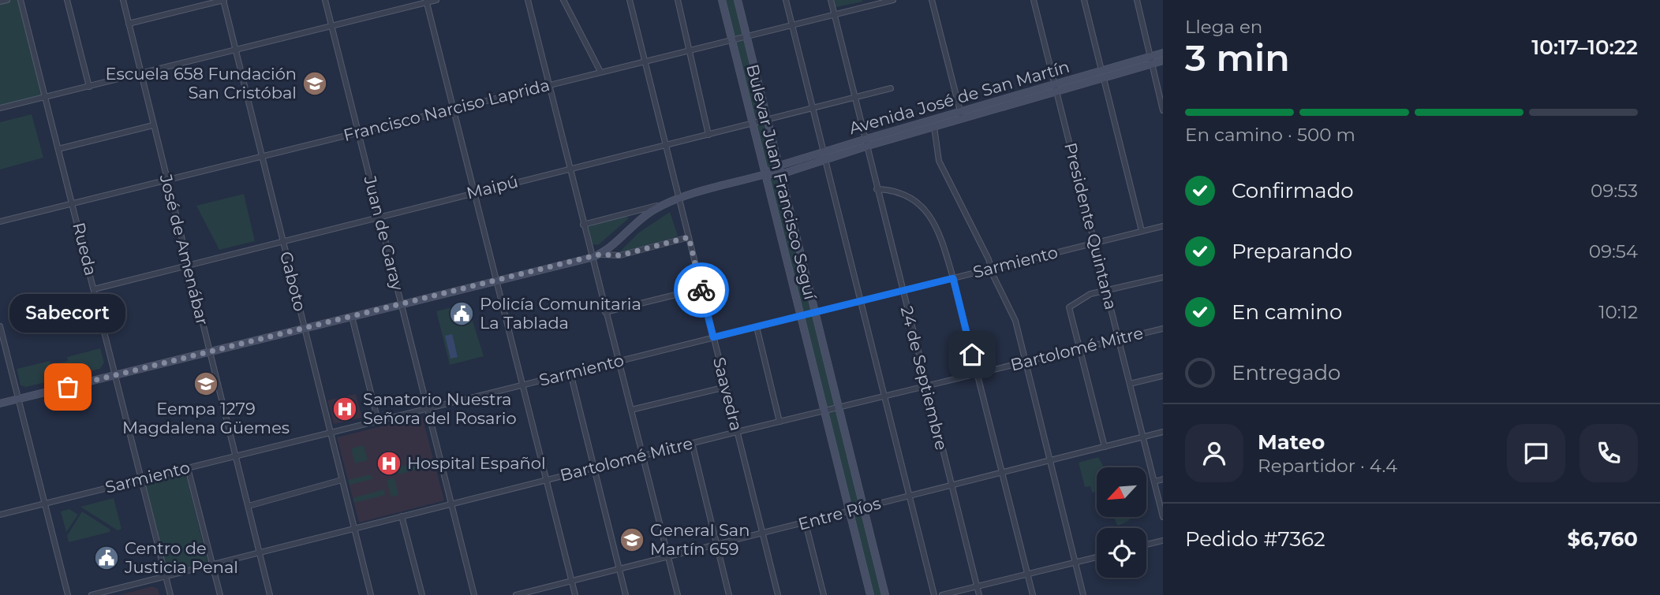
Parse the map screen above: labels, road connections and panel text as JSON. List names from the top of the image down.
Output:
{
  "streets": {
    "main road": ["Avenida José de San Martín", "Bulevar Juan Francisco Seguí"],
    "street": [
      "Francisco Narciso Laprida",
      "Maipú",
      "Presidente Quintana",
      "Juan de Garay",
      "Rueda",
      "José de Amenábar",
      "Sarmiento",
      "Gaboto",
      "Bartolomé Mitre",
      "24 de Septiembre",
      "Saavedra",
      "Entre Ríos"
    ]
  },
  "crossings": [
    ["Avenida José de San Martín", "Bulevar Juan Francisco Seguí"],
    ["Avenida José de San Martín", "Presidente Quintana"],
    ["Avenida José de San Martín", "Juan de Garay"],
    ["Avenida José de San Martín", "Rueda"],
    ["Avenida José de San Martín", "José de Amenábar"],
    ["Avenida José de San Martín", "Gaboto"],
    ["Avenida José de San Martín", "24 de Septiembre"],
    ["Avenida José de San Martín", "Saavedra"],
    ["Francisco Narciso Laprida", "Bulevar Juan Francisco Seguí"],
    ["Francisco Narciso Laprida", "Juan de Garay"],
    ["Francisco Narciso Laprida", "Rueda"],
    ["Francisco Narciso Laprida", "José de Amenábar"],
    ["Francisco Narciso Laprida", "Gaboto"],
    ["Francisco Narciso Laprida", "24 de Septiembre"],
    ["Francisco Narciso Laprida", "Saavedra"],
    ["Bulevar Juan Francisco Seguí", "Maipú"],
    ["Bulevar Juan Francisco Seguí", "Sarmiento"],
    ["Bulevar Juan Francisco Seguí", "Bartolomé Mitre"],
    ["Bulevar Juan Francisco Seguí", "Entre Ríos"],
    ["Maipú", "Juan de Garay"],
    ["Maipú", "Rueda"],
    ["Maipú", "José de Amenábar"],
    ["Maipú", "Gaboto"],
    ["Maipú", "24 de Septiembre"],
    ["Maipú", "Saavedra"],
    ["Presidente Quintana", "Sarmiento"],
    ["Presidente Quintana", "Bartolomé Mitre"],
    ["Presidente Quintana", "Entre Ríos"],
    ["Juan de Garay", "Sarmiento"],
    ["Juan de Garay", "Bartolomé Mitre"],
    ["Rueda", "Sarmiento"],
    ["Rueda", "Bartolomé Mitre"],
    ["José de Amenábar", "Sarmiento"],
    ["José de Amenábar", "Bartolomé Mitre"],
    ["Sarmiento", "Gaboto"],
    ["Sarmiento", "24 de Septiembre"],
    ["Sarmiento", "Saavedra"],
    ["Gaboto", "Bartolomé Mitre"],
    ["Bartolomé Mitre", "24 de Septiembre"],
    ["Bartolomé Mitre", "Saavedra"],
    ["24 de Septiembre", "Entre Ríos"],
    ["Saavedra", "Entre Ríos"]
  ],
  "places": {
    "school or university": ["Escuela 658 Fundación San Cristóbal", "Eempa 1279 Magdalena Güemes", "General San Martín 659"],
    "public building": ["Policía Comunitaria La Tablada", "Centro de Justicia Penal"],
    "other": ["Sabecort"],
    "hospital": ["Sanatorio Nuestra Señora del Rosario", "Hospital Español"]
  },
  "north": "bottom left",
  "page": {
    "heading": ["3 min", "Llega en", "10:17–10:22"],
    "panel": [
      "Mateo",
      "Repartidor · 4.4",
      "Pedido #7362",
      "$6,760"
    ],
    "bar": "En camino · 500 m",
    "list": [
      ["Confirmado", "09:53"],
      ["Preparando", "09:54"],
      ["En camino", "10:12"],
      "Entregado"
    ],
    "bubble": "Sabecort"
  }
}
